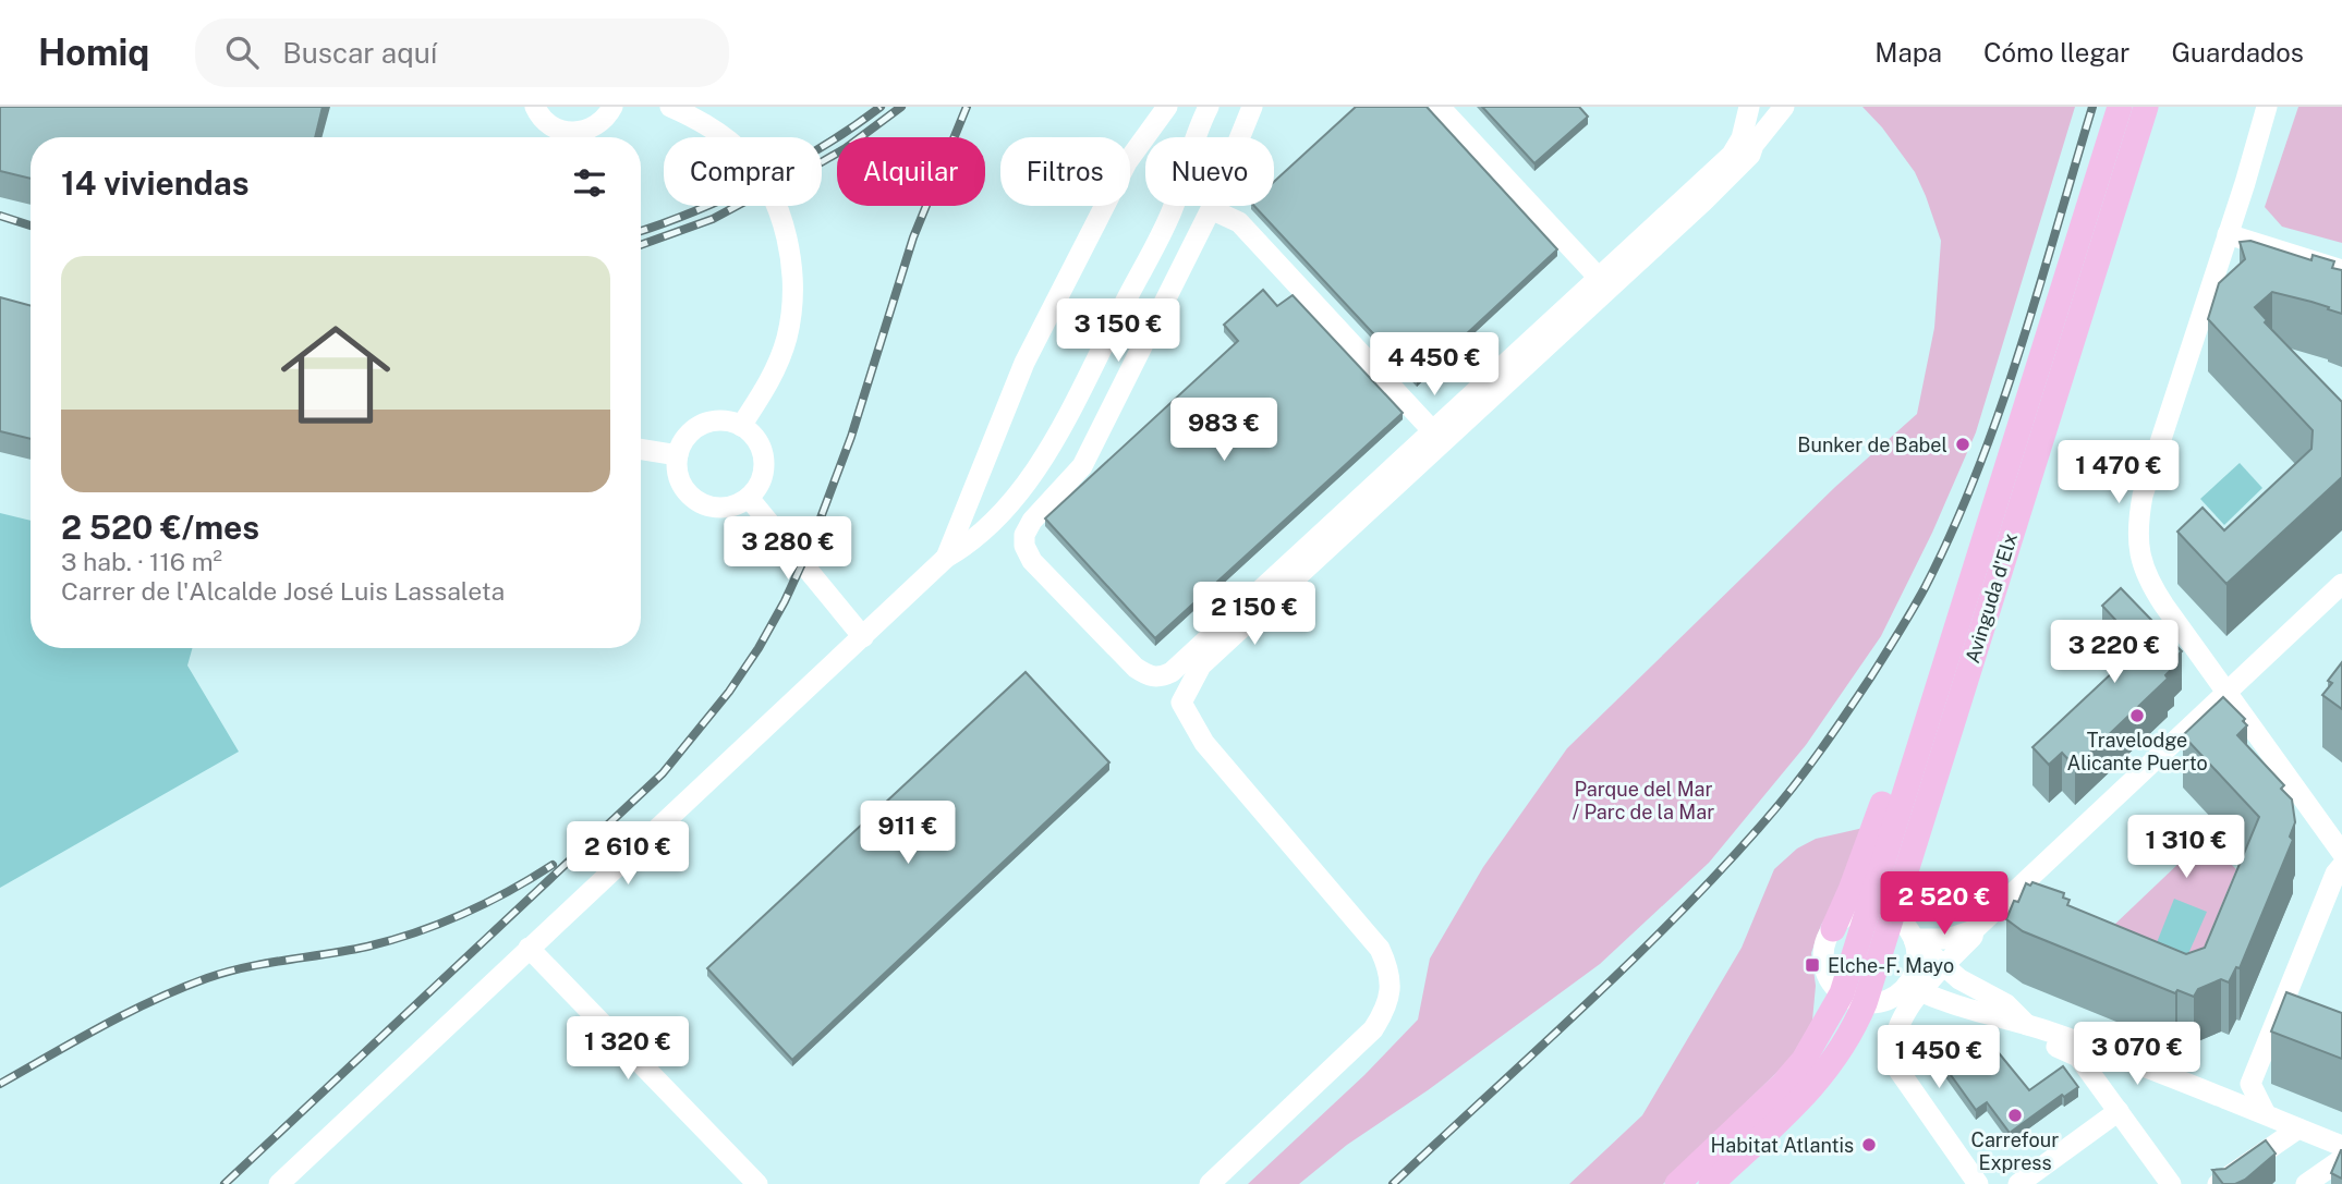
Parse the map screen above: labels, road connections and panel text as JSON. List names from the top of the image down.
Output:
{
  "streets": {
    "main road": ["Avinguda d'Elx"]
  },
  "parks": ["Parque del Mar / Parc de la Mar"],
  "places": {
    "other": [
      "Bunker de Babel",
      "Travelodge Alicante Puerto",
      "Carrefour Express",
      "Habitat Atlantis"
    ],
    "transit": ["Elche-F. Mayo"]
  },
  "page": {
    "header": "Homiq",
    "search": "Buscar aquí",
    "nav": ["Mapa", "Cómo llegar", "Guardados"],
    "chip": [
      "Comprar",
      "Alquilar",
      "Filtros",
      "Nuevo"
    ],
    "heading": "14 viviendas",
    "list": [
      {
        "name": "2 520 €/mes",
        "note": "3 hab. · 116 m² · Carrer de l'Alcalde José Luis Lassaleta"
      }
    ],
    "price": [
      "3 150 €",
      "4 450 €",
      "983 €",
      "1 470 €",
      "3 280 €",
      "2 150 €",
      "3 220 €",
      "911 €",
      "1 310 €",
      "2 610 €",
      "2 520 €",
      "1 320 €",
      "3 070 €",
      "1 450 €"
    ]
  }
}
